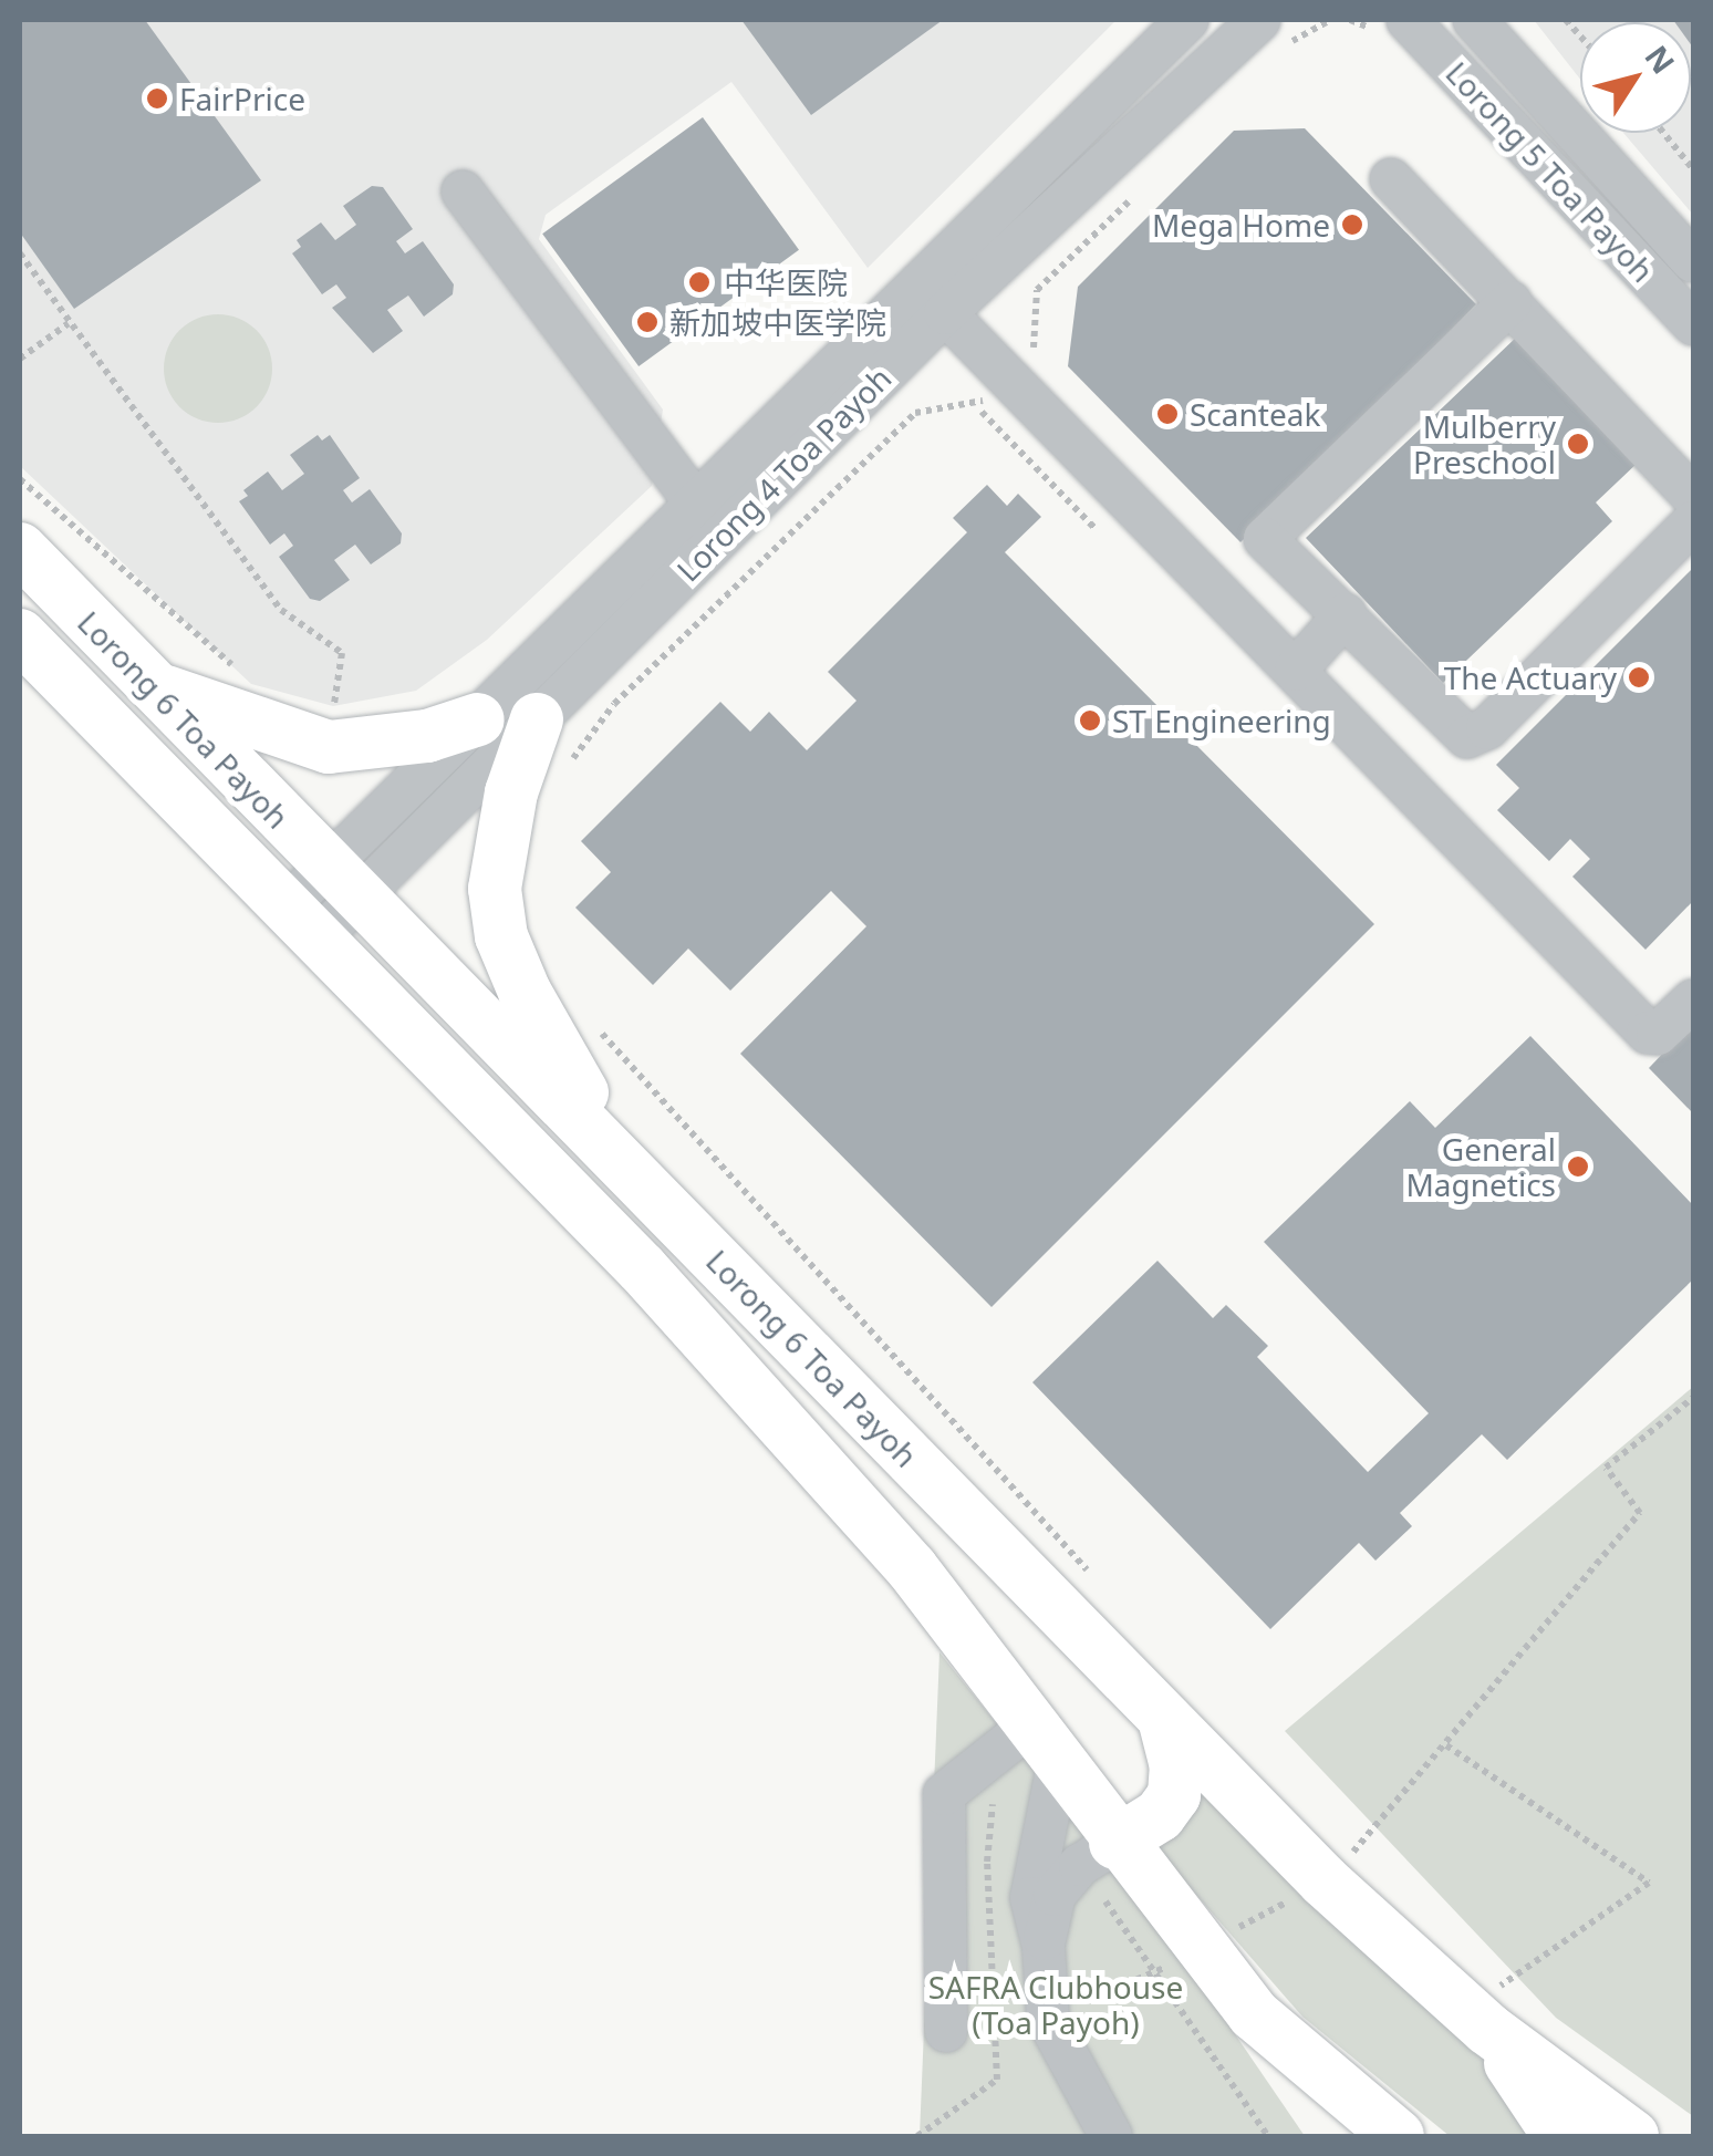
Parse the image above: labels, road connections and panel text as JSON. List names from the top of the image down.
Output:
{
  "streets": {
    "main road": ["Lorong 6 Toa Payoh"],
    "street": ["Lorong 5 Toa Payoh", "Lorong 4 Toa Payoh"]
  },
  "crossings": [
    ["Lorong 4 Toa Payoh", "Lorong 6 Toa Payoh"]
  ],
  "parks": ["SAFRA Clubhouse (Toa Payoh)"],
  "places": [
    "FairPrice",
    "Mega Home",
    "中华医院",
    "新加坡中医学院",
    "Scanteak",
    "Mulberry Preschool",
    "The Actuary",
    "ST Engineering",
    "General Magnetics"
  ],
  "north": "top right"
}
